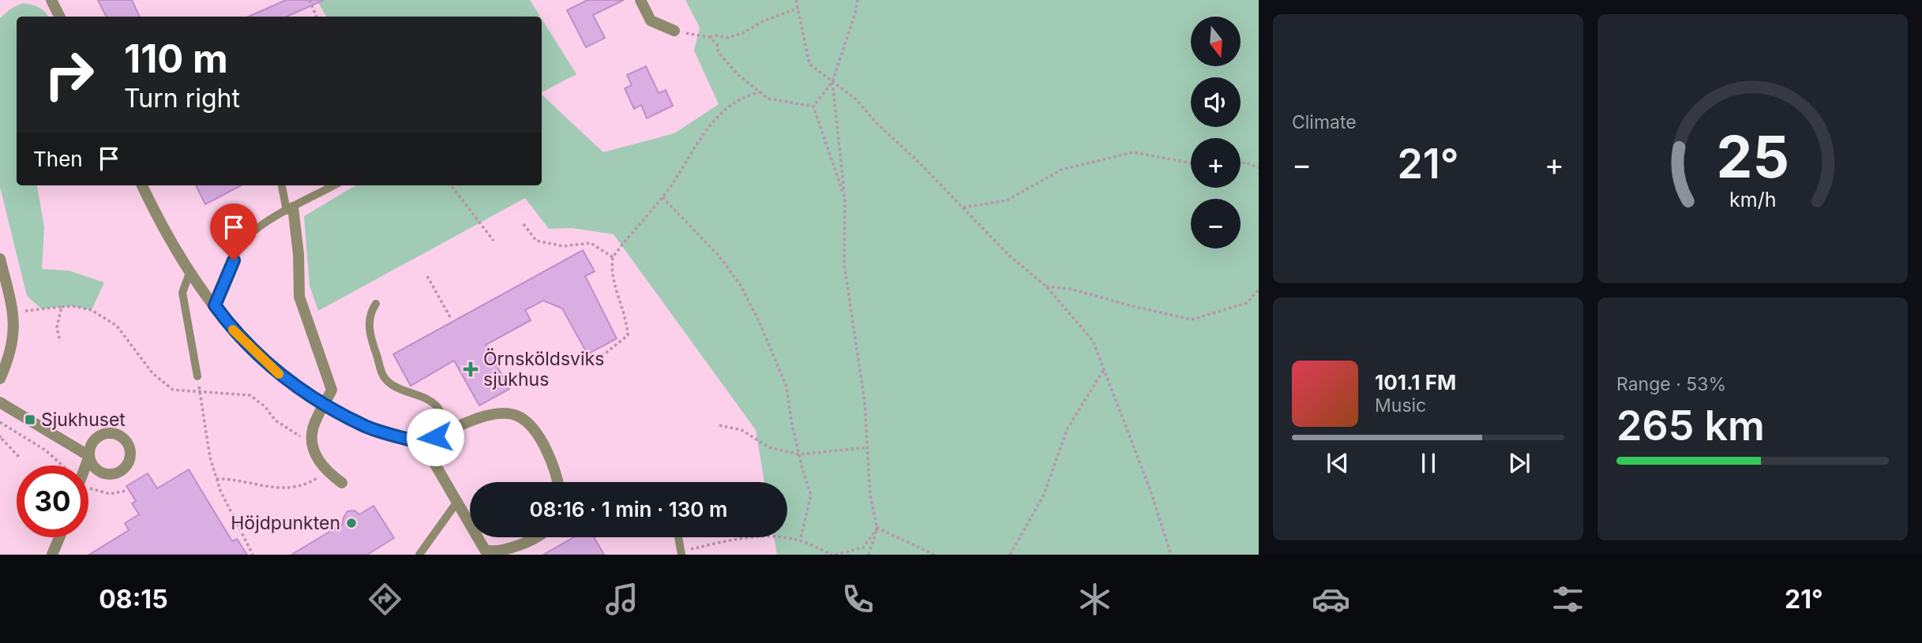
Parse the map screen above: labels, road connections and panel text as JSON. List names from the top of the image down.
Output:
{
  "places": {
    "health": ["Örnsköldsviks sjukhus"],
    "transit": ["Sjukhuset"],
    "other": ["Höjdpunkten"]
  },
  "north": "bottom",
  "page": {
    "tile": [
      "Climate",
      ["Range · 53%", "265 km"]
    ],
    "map_buttons": ["+", "−"],
    "turn": ["110 m", "Turn right"],
    "then": "Then",
    "heat": ["−", "21°", "+"],
    "song": ["101.1 FM", "Music"],
    "limit": "30",
    "trip": "08:16 · 1 min · 130 m",
    "tabs": ["08:15", "21°"],
    "gauge": ["25", "km/h"]
  }
}
